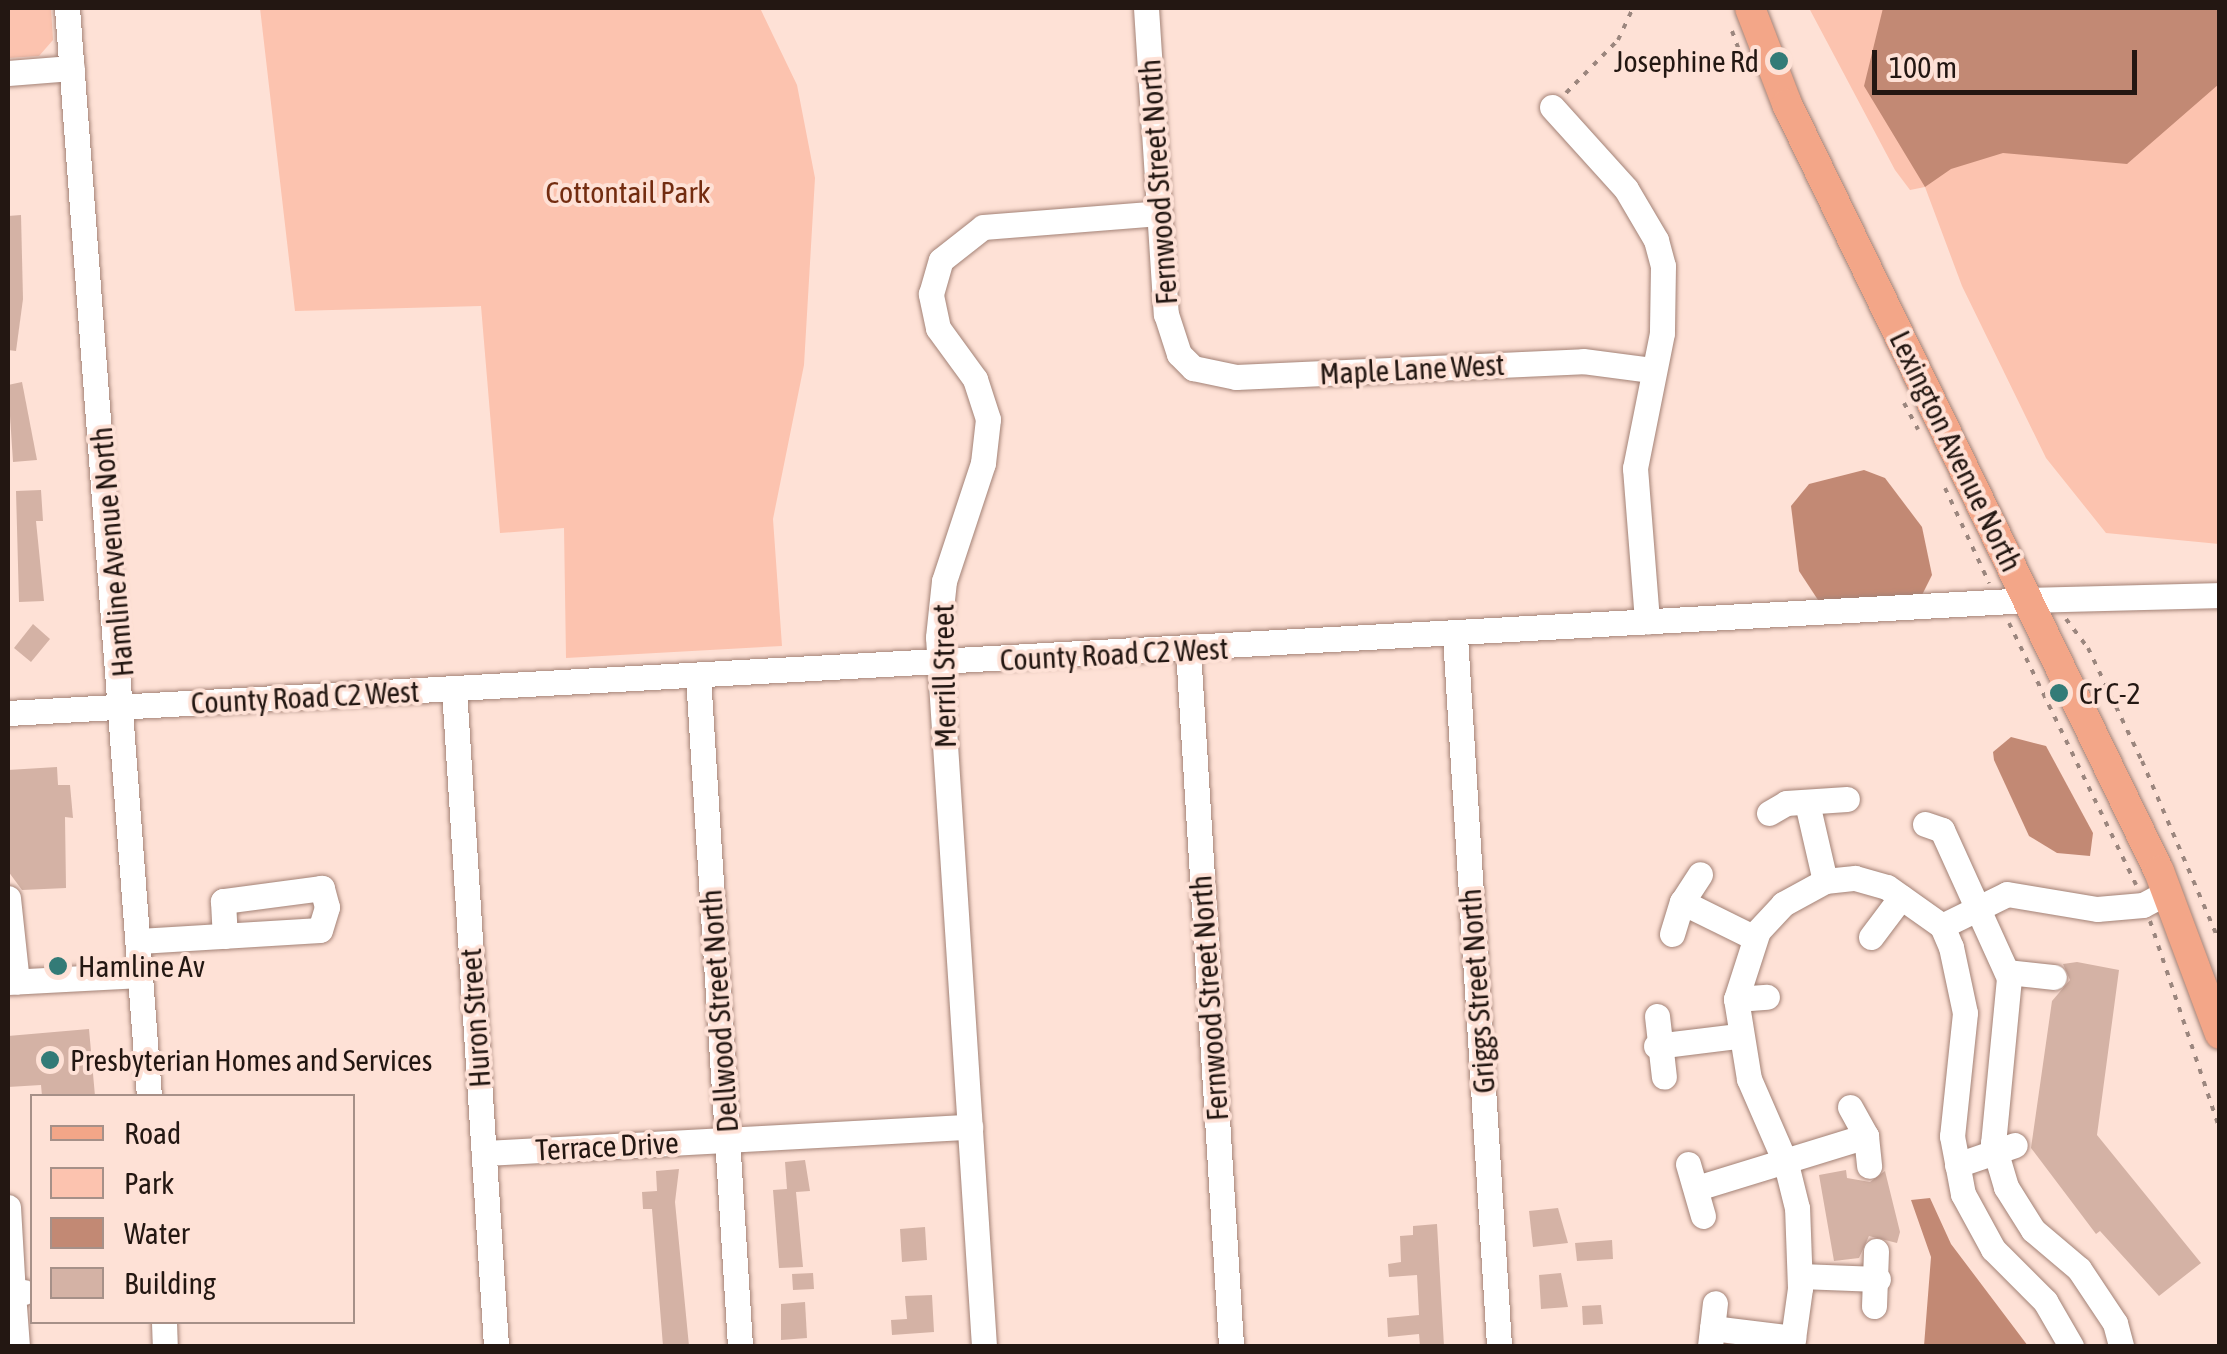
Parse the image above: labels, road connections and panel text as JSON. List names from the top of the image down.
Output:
{
  "streets": {
    "main road": ["Lexington Avenue North"],
    "street": [
      "Fernwood Street North",
      "Maple Lane West",
      "Hamline Avenue North",
      "County Road C2 West",
      "Merrill Street",
      "Griggs Street North",
      "Dellwood Street North",
      "Huron Street",
      "Terrace Drive"
    ]
  },
  "crossings": [
    ["Fernwood Street North", "Maple Lane West"],
    ["Fernwood Street North", "County Road C2 West"],
    ["Fernwood Street North", "Merrill Street"],
    ["Lexington Avenue North", "County Road C2 West"],
    ["Hamline Avenue North", "County Road C2 West"],
    ["County Road C2 West", "Merrill Street"],
    ["County Road C2 West", "Griggs Street North"],
    ["County Road C2 West", "Dellwood Street North"],
    ["County Road C2 West", "Huron Street"],
    ["Merrill Street", "Terrace Drive"],
    ["Dellwood Street North", "Terrace Drive"],
    ["Huron Street", "Terrace Drive"]
  ],
  "parks": ["Cottontail Park"],
  "places": [
    "Josephine Rd",
    "Cr C-2",
    "Hamline Av",
    "Presbyterian Homes and Services"
  ],
  "legend": [
    "Road",
    "Park",
    "Water",
    "Building"
  ],
  "scale_bar": "100 m"
}
